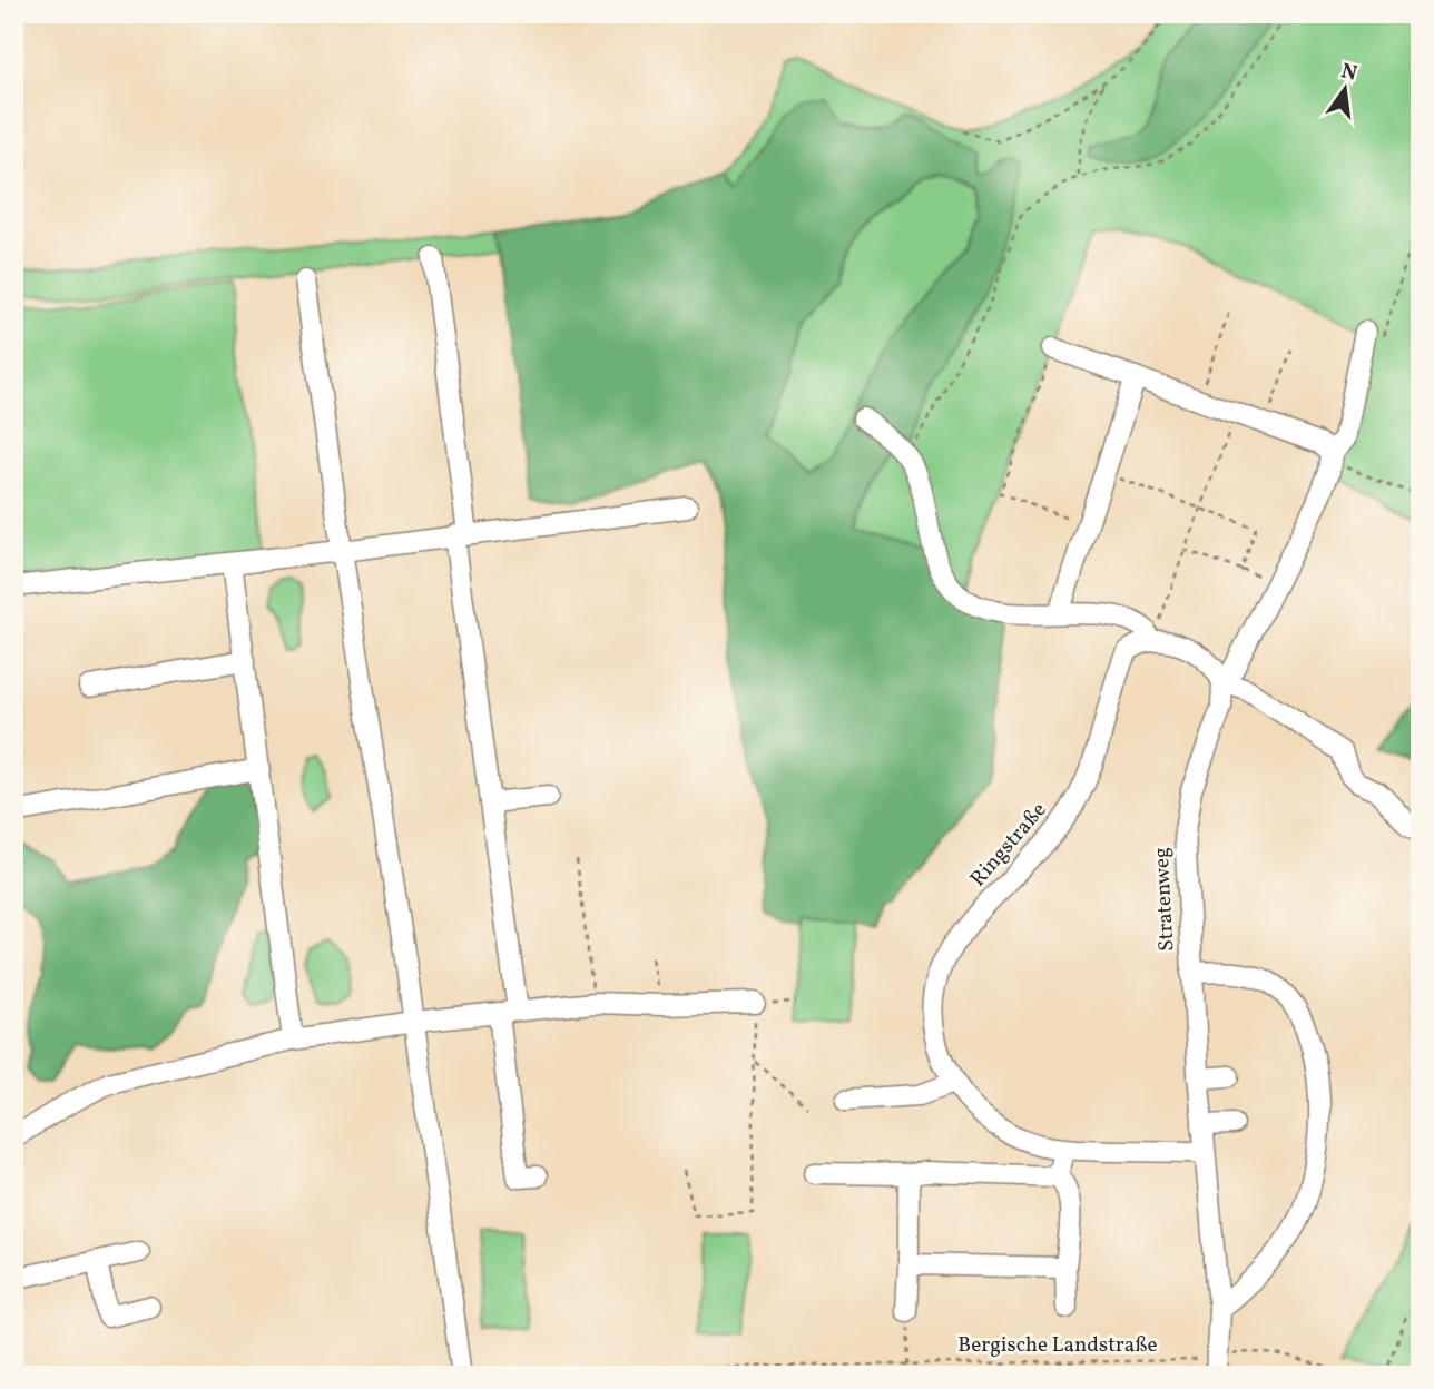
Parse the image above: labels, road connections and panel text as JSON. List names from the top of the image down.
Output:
{
  "streets": {
    "street": ["Ringstraße", "Stratenweg"],
    "path": ["Bergische Landstraße"]
  },
  "crossings": [
    ["Ringstraße", "Stratenweg"],
    ["Stratenweg", "Bergische Landstraße"]
  ],
  "north": "top"
}
